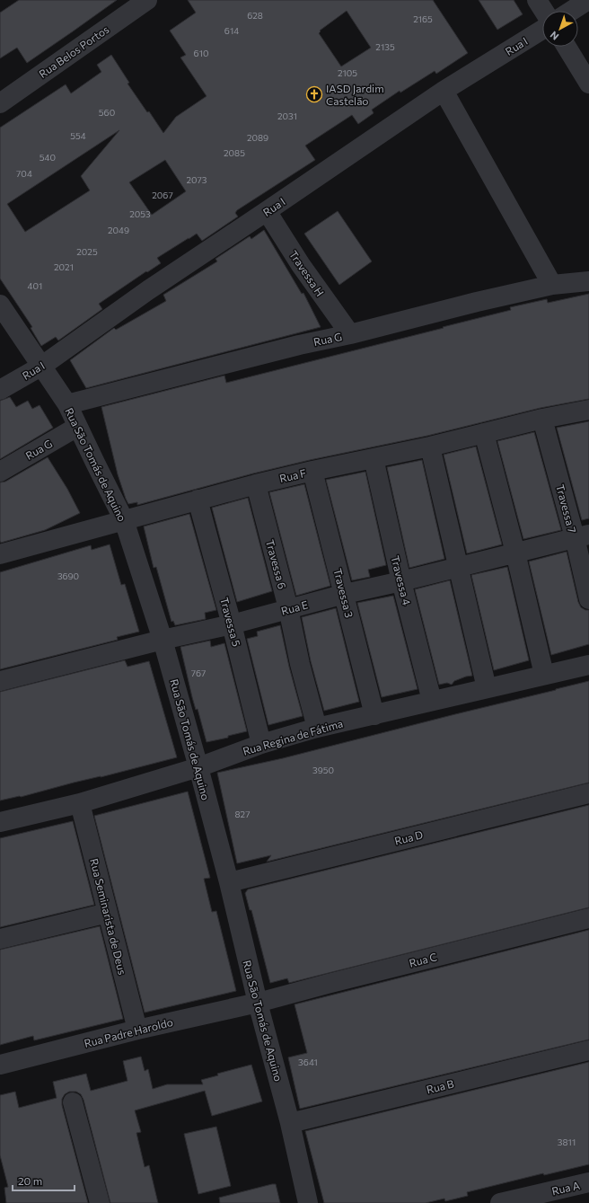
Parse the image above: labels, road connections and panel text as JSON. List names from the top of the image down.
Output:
{
  "streets": {
    "street": [
      "Rua I",
      "Rua Belos Portos",
      "Travessa H",
      "Rua G",
      "Rua São Tomás de Aquino",
      "Rua F",
      "Travessa 7",
      "Travessa 6",
      "Travessa 4",
      "Travessa 3",
      "Rua E",
      "Travessa 5",
      "Rua Regina de Fátima",
      "Rua D",
      "Rua Seminarista de Deus",
      "Rua C",
      "Rua Padre Haroldo",
      "Rua B",
      "Rua A"
    ]
  },
  "crossings": [
    ["Rua I", "Travessa H"],
    ["Rua I", "Rua São Tomás de Aquino"],
    ["Travessa H", "Rua G"],
    ["Rua G", "Rua São Tomás de Aquino"],
    ["Rua São Tomás de Aquino", "Rua F"],
    ["Rua São Tomás de Aquino", "Rua E"],
    ["Rua São Tomás de Aquino", "Rua Regina de Fátima"],
    ["Rua São Tomás de Aquino", "Rua D"],
    ["Rua São Tomás de Aquino", "Rua C"],
    ["Rua São Tomás de Aquino", "Rua Padre Haroldo"],
    ["Rua São Tomás de Aquino", "Rua B"],
    ["Rua F", "Travessa 7"],
    ["Rua F", "Travessa 6"],
    ["Rua F", "Travessa 4"],
    ["Rua F", "Travessa 3"],
    ["Rua F", "Travessa 5"],
    ["Travessa 7", "Rua E"],
    ["Travessa 6", "Rua E"],
    ["Travessa 6", "Rua Regina de Fátima"],
    ["Travessa 4", "Rua E"],
    ["Travessa 4", "Rua Regina de Fátima"],
    ["Travessa 3", "Rua E"],
    ["Travessa 3", "Rua Regina de Fátima"],
    ["Rua E", "Travessa 5"],
    ["Travessa 5", "Rua Regina de Fátima"],
    ["Rua Regina de Fátima", "Rua Seminarista de Deus"],
    ["Rua Seminarista de Deus", "Rua Padre Haroldo"],
    ["Rua C", "Rua Padre Haroldo"]
  ],
  "places": {
    "church": ["IASD Jardim Castelão"]
  },
  "house_numbers": [
    "628",
    "2165",
    "614",
    "2135",
    "610",
    "2105",
    "560",
    "2031",
    "554",
    "2089",
    "2085",
    "540",
    "704",
    "2073",
    "2067",
    "2053",
    "2049",
    "2025",
    "2021",
    "401",
    "3690",
    "767",
    "3950",
    "827",
    "3641",
    "3811"
  ],
  "scale_bar": "20 m",
  "north": "bottom left"
}
